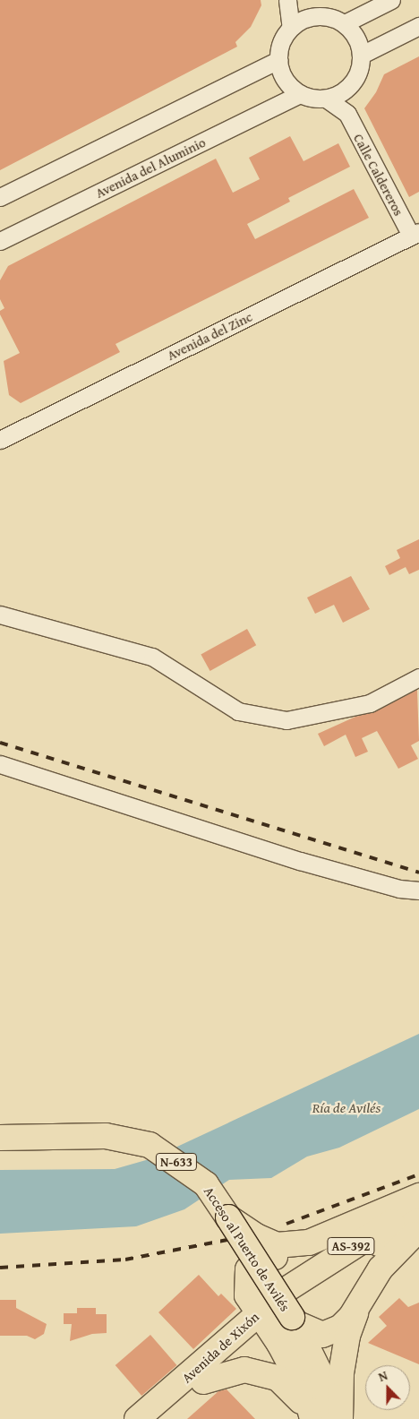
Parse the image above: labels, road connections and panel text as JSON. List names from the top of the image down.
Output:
{
  "streets": {
    "highway": [
      "N-633",
      "AS-392",
      "Acceso al Puerto de Avilés",
      "Avenida de Xixón"
    ],
    "street": ["Avenida del Aluminio", "Calle Caldereros", "Avenida del Zinc"]
  },
  "crossings": [
    ["Calle Caldereros", "Avenida del Zinc"],
    ["N-633", "Acceso al Puerto de Avilés"]
  ],
  "water": ["Ría de Avilés"],
  "north": "top"
}
